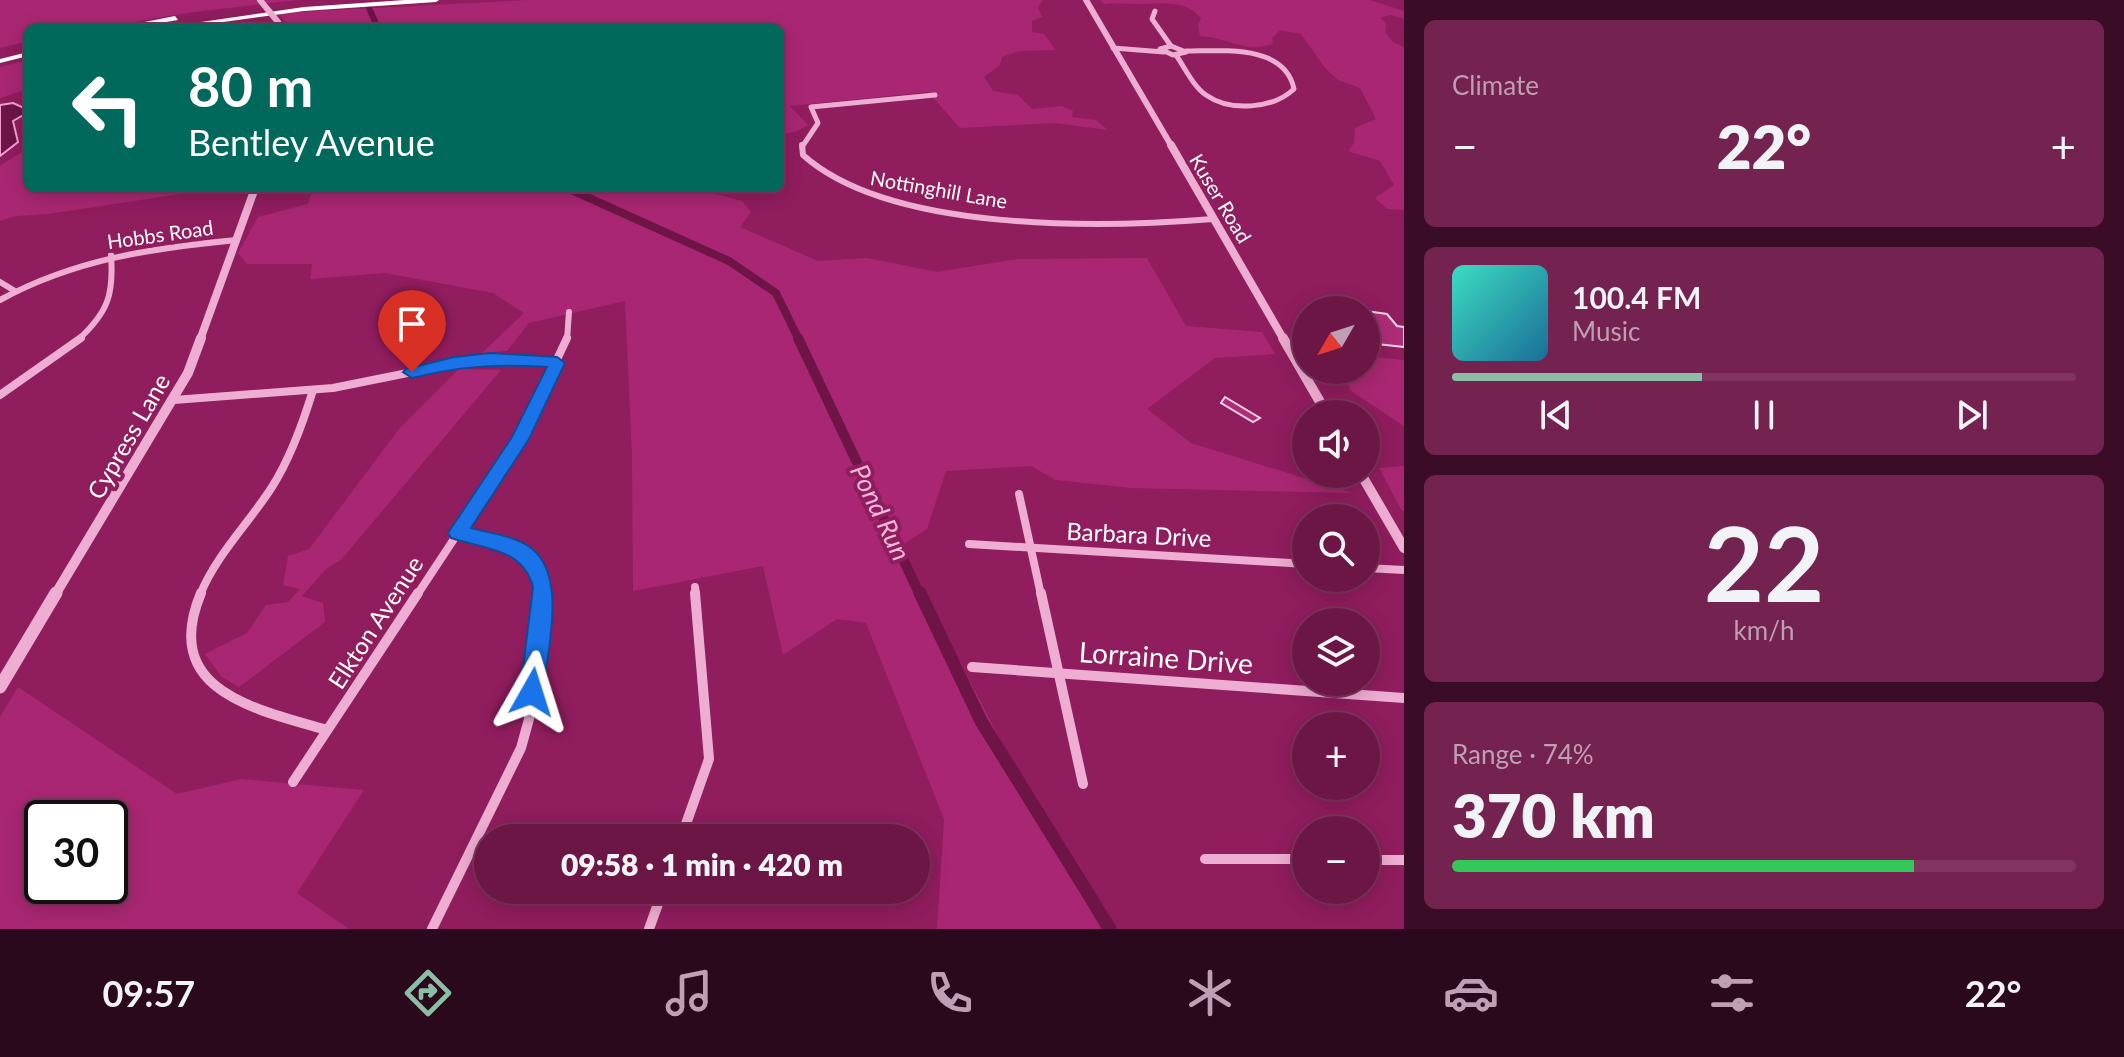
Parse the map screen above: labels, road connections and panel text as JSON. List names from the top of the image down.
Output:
{
  "streets": {
    "street": [
      "Nottinghill Lane",
      "Kuser Road",
      "Hobbs Road",
      "Cypress Lane",
      "Barbara Drive",
      "Elkton Avenue",
      "Lorraine Drive"
    ]
  },
  "crossings": [
    ["Nottinghill Lane", "Kuser Road"],
    ["Hobbs Road", "Cypress Lane"]
  ],
  "water": ["Pond Run"],
  "north": "bottom left",
  "page": {
    "tile": [
      "Climate",
      ["22", "km/h"],
      ["Range · 74%", "370 km"]
    ],
    "turn": ["80 m", "Bentley Avenue"],
    "heat": ["−", "22°", "+"],
    "song": ["100.4 FM", "Music"],
    "map_buttons": ["+", "−"],
    "limit": "30",
    "trip": "09:58 · 1 min · 420 m",
    "tabs": ["09:57", "22°"]
  }
}
